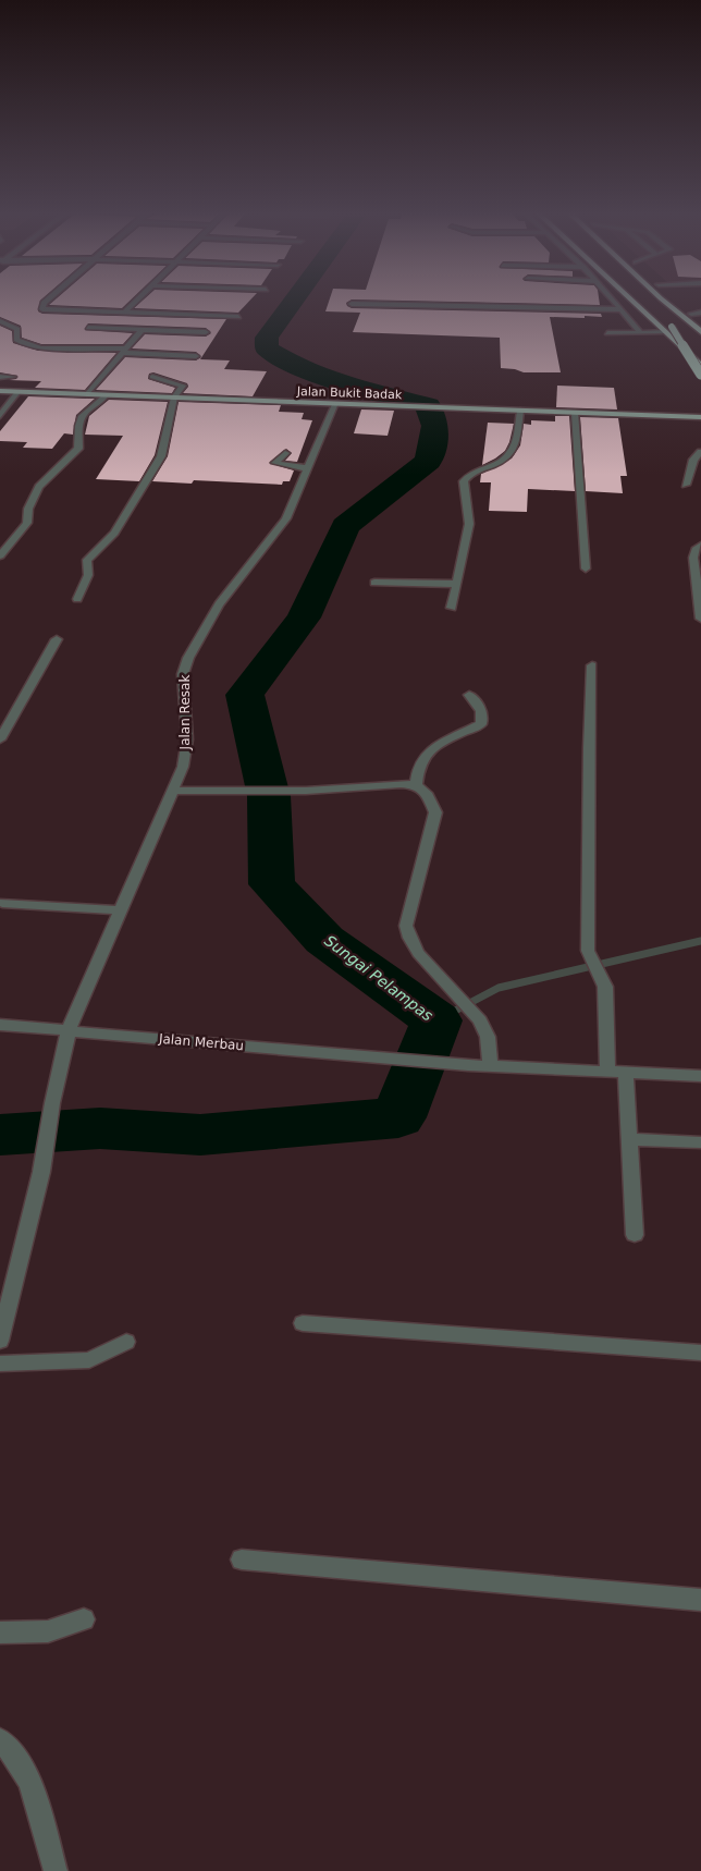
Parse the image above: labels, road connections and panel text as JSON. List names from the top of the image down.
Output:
{
  "streets": {
    "main road": ["Jalan Bukit Badak"],
    "street": ["Jalan Resak", "Jalan Merbau"]
  },
  "crossings": [
    ["Jalan Bukit Badak", "Jalan Resak"],
    ["Jalan Resak", "Jalan Merbau"]
  ],
  "water": ["Sungai Pelampas"]
}
